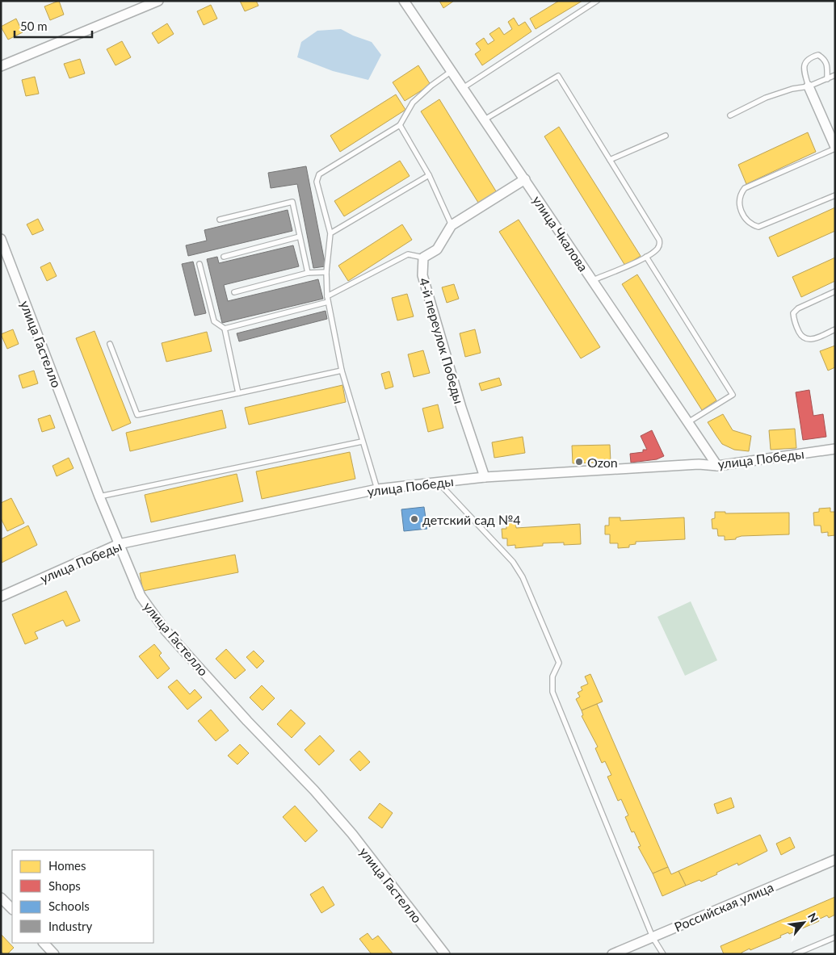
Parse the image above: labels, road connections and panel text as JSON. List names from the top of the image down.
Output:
{
  "streets": {
    "street": [
      "улица Чкалова",
      "4-й переулок Победы",
      "улица Гастелло",
      "улица Победы",
      "Российская улица"
    ]
  },
  "crossings": [
    ["улица Чкалова", "улица Победы"],
    ["4-й переулок Победы", "улица Победы"],
    ["улица Гастелло", "улица Победы"]
  ],
  "places": ["Ozon", "детский сад №4"],
  "legend": [
    "Homes",
    "Shops",
    "Schools",
    "Industry"
  ],
  "scale_bar": "50 m",
  "north": "top right"
}
